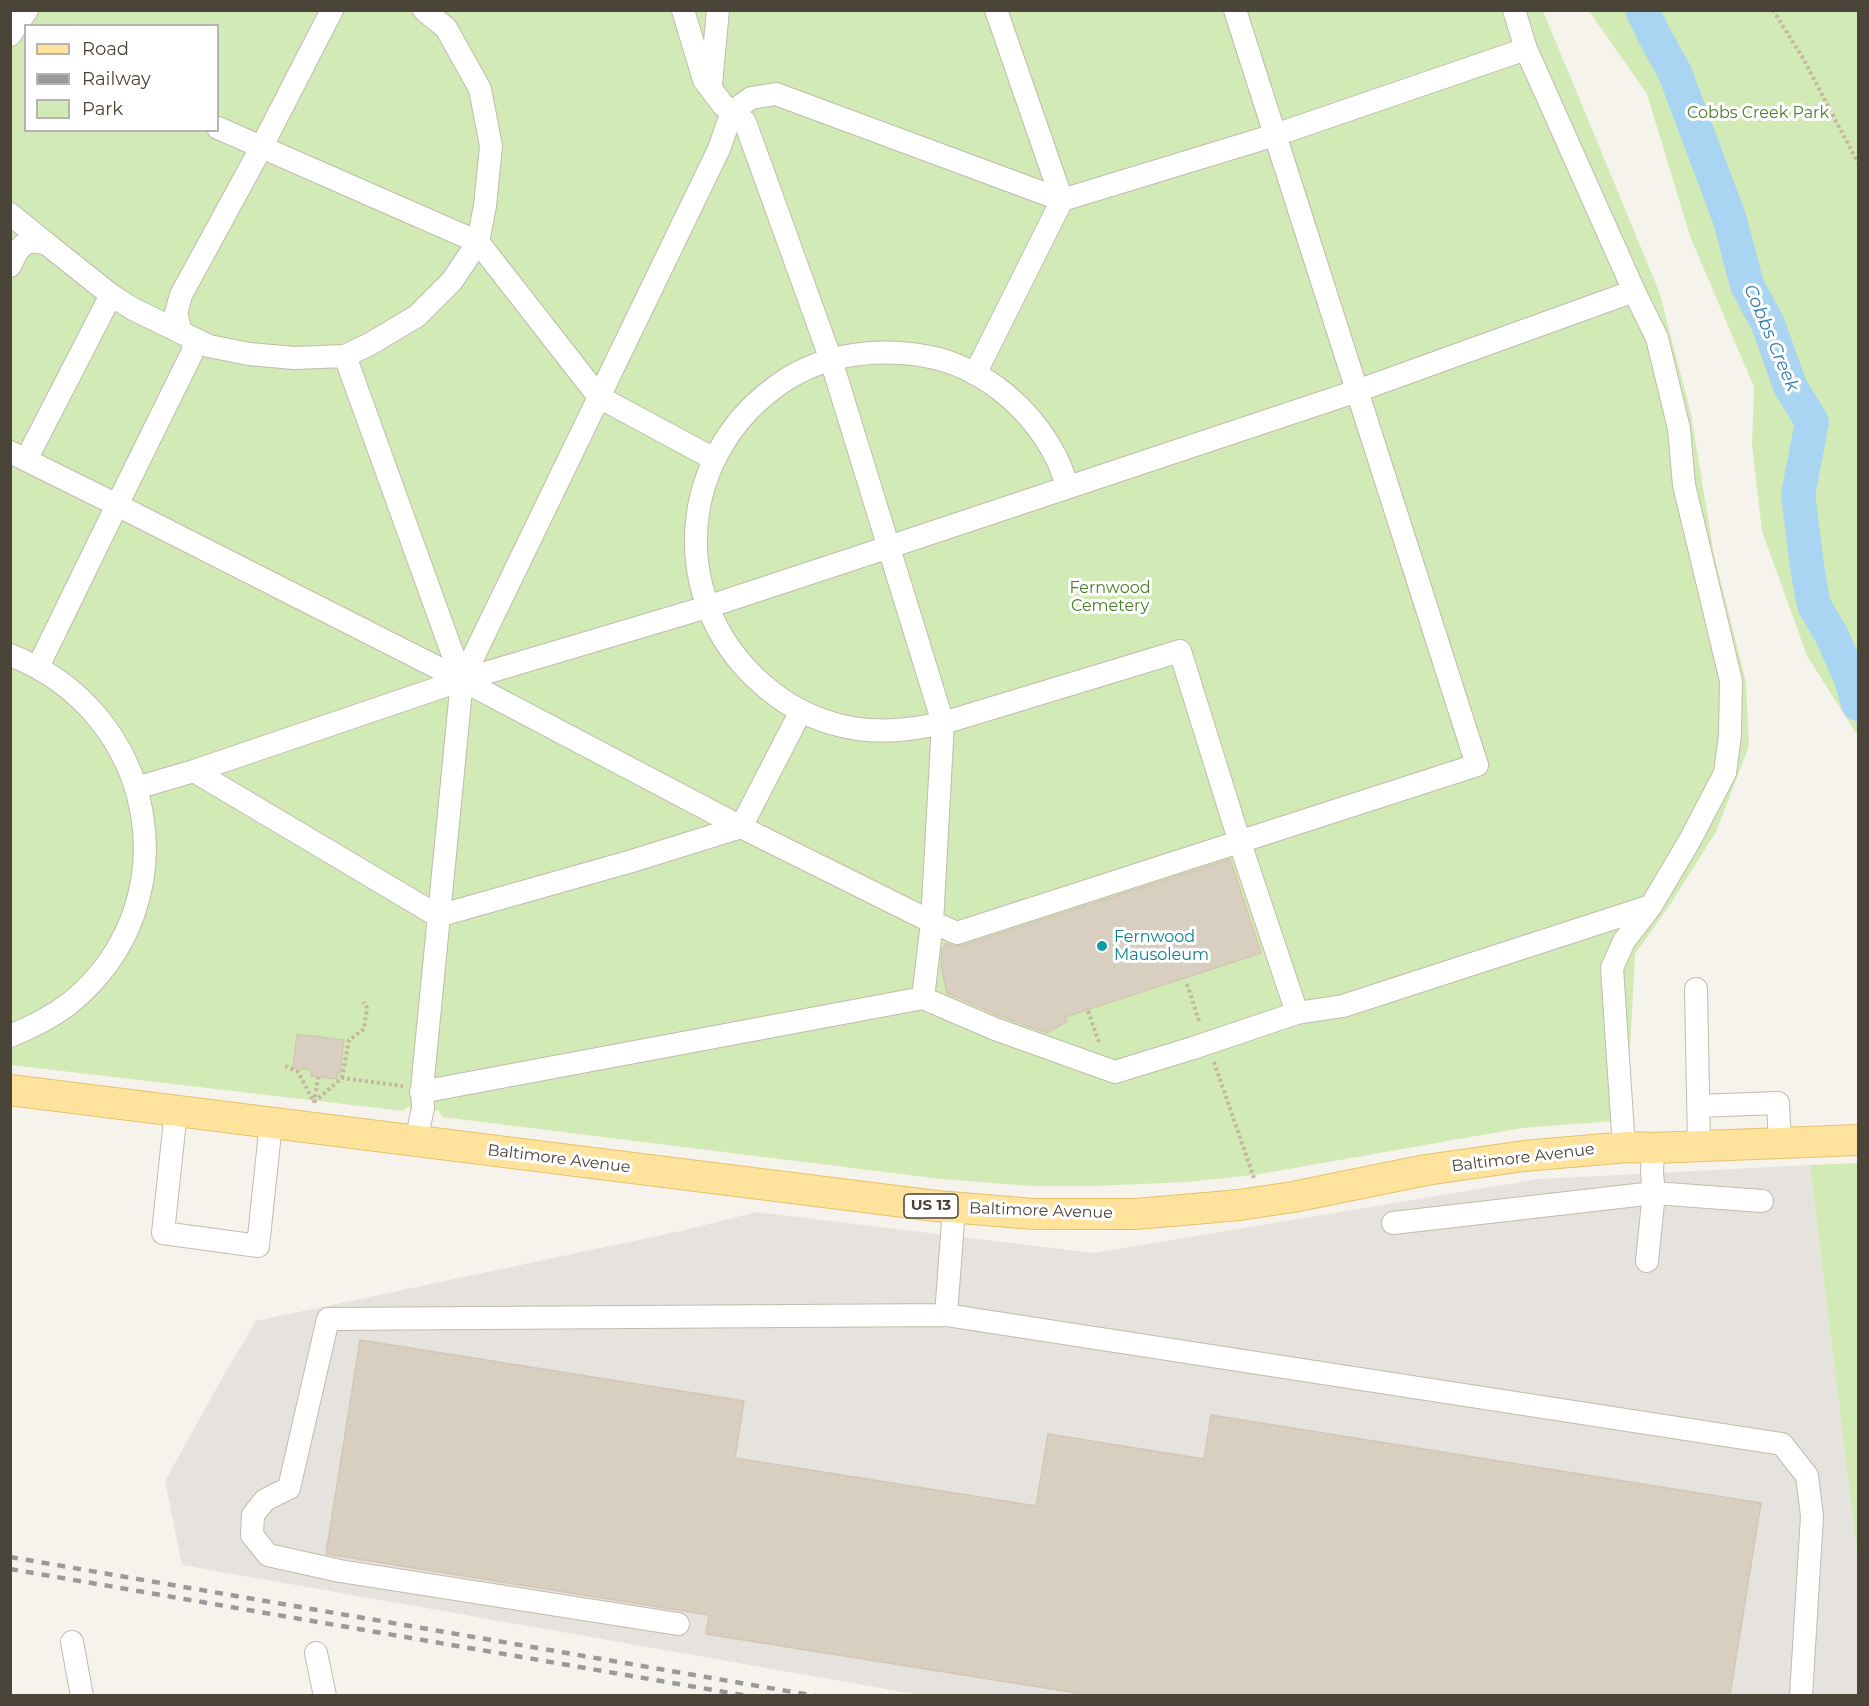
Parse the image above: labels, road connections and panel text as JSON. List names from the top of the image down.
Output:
{
  "streets": {
    "main road": ["Baltimore Avenue", "US 13"]
  },
  "water": ["Cobbs Creek"],
  "parks": ["Cobbs Creek Park", "Fernwood Cemetery"],
  "places": ["Fernwood Mausoleum"],
  "legend": ["Road", "Railway", "Park"]
}
